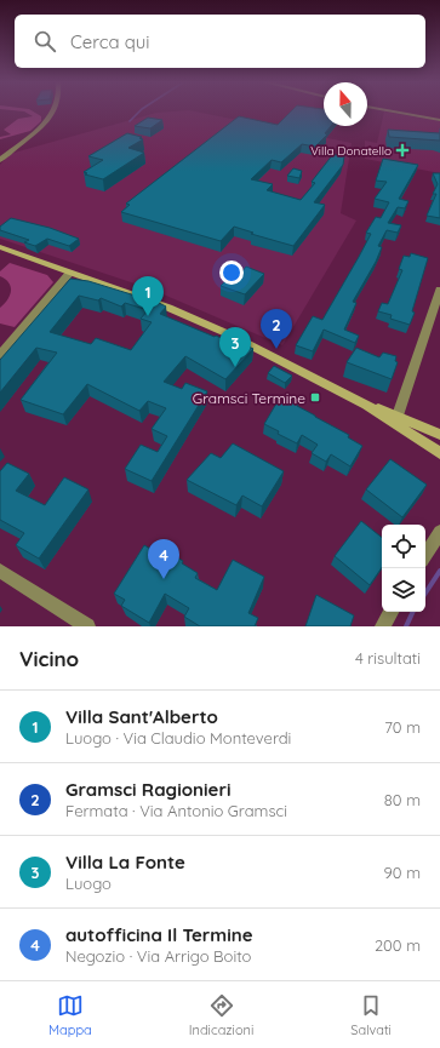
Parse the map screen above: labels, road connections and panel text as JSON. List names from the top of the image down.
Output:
{
  "places": {
    "health": ["Villa Donatello"],
    "transit": ["Gramsci Termine"]
  },
  "north": "top",
  "page": {
    "search": "Cerca qui",
    "pins": [
      "1",
      "2",
      "3",
      "4"
    ],
    "heading": ["Vicino", "4 risultati"],
    "list": [
      {
        "mark": "1",
        "name": "Villa Sant'Alberto",
        "note": "Luogo · Via Claudio Monteverdi",
        "value": "70 m"
      },
      {
        "mark": "2",
        "name": "Gramsci Ragionieri",
        "note": "Fermata · Via Antonio Gramsci",
        "value": "80 m"
      },
      {
        "mark": "3",
        "name": "Villa La Fonte",
        "note": "Luogo",
        "value": "90 m"
      },
      {
        "mark": "4",
        "name": "autofficina Il Termine",
        "note": "Negozio · Via Arrigo Boito",
        "value": "200 m"
      }
    ],
    "nav": ["Mappa", "Indicazioni", "Salvati"]
  }
}
